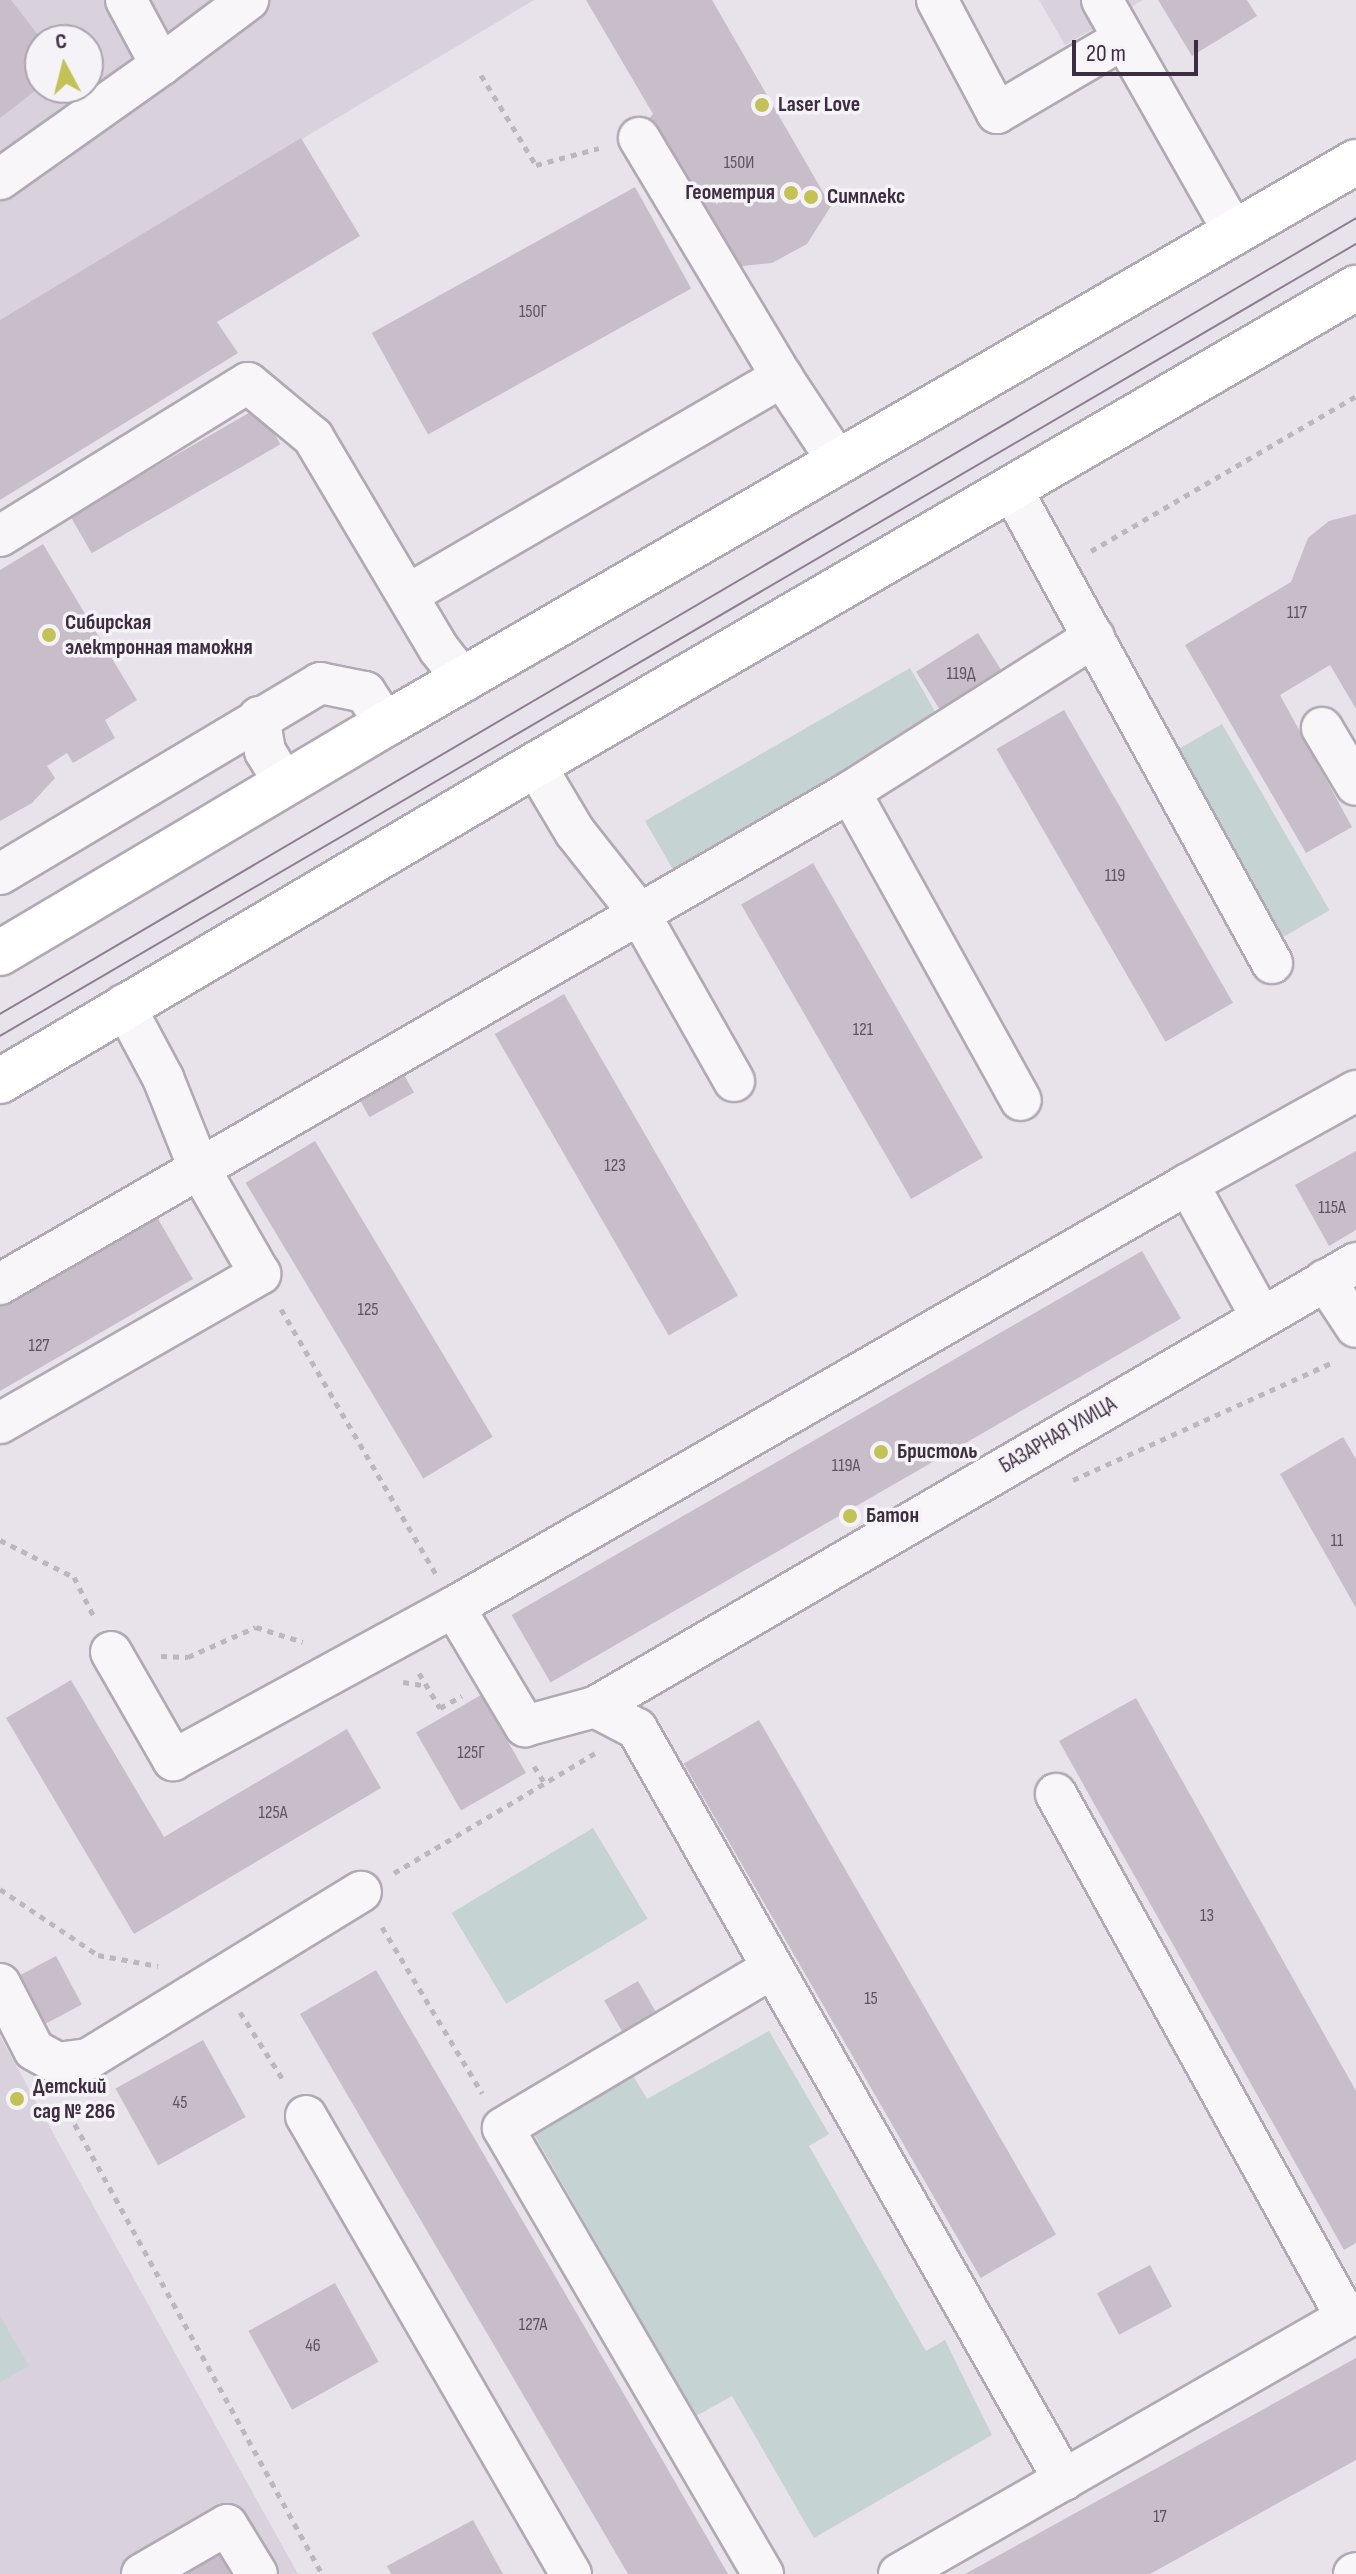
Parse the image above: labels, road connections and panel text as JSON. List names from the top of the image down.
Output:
{
  "streets": {
    "street": ["БАЗАРНАЯ УЛИЦА"]
  },
  "places": [
    "Laser Love",
    "Геометрия",
    "Симплекс",
    "Сибирская электронная таможня",
    "Бристоль",
    "Батон",
    "Детский сад № 286"
  ],
  "house_numbers": [
    "150И",
    "150Г",
    "117",
    "119Д",
    "119",
    "121",
    "123",
    "115А",
    "125",
    "127",
    "119А",
    "11",
    "125Г",
    "125А",
    "13",
    "15",
    "45",
    "127А",
    "46",
    "17"
  ],
  "scale_bar": "20 m",
  "north": "top"
}
